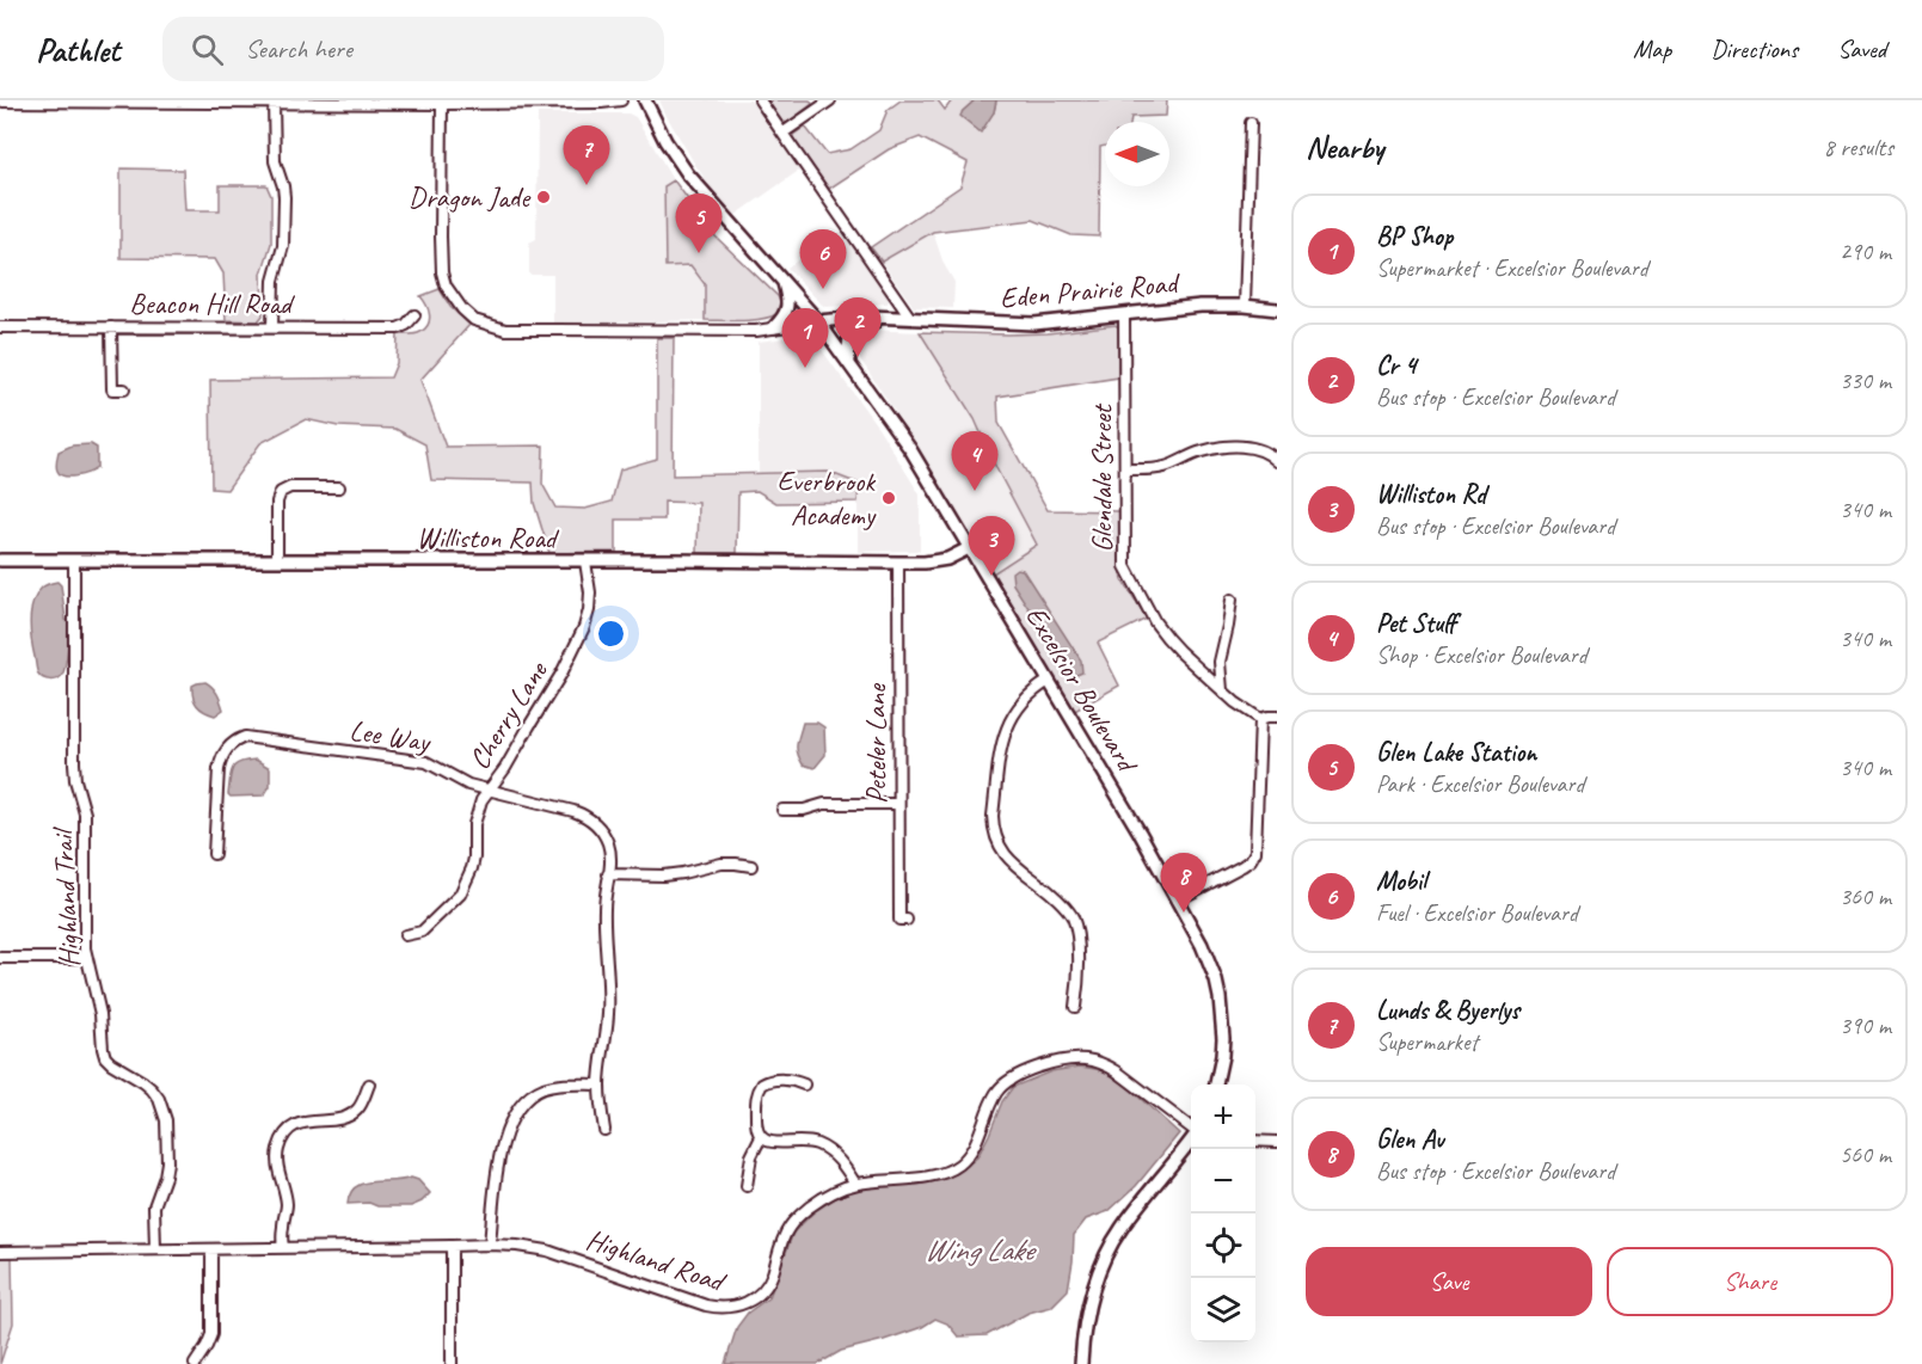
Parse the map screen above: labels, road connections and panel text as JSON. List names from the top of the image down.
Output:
{
  "streets": {
    "main road": ["Eden Prairie Road", "Williston Road", "Excelsior Boulevard"],
    "street": [
      "Beacon Hill Road",
      "Glendale Street",
      "Cherry Lane",
      "Lee Way",
      "Peteler Lane",
      "Highland Trail",
      "Highland Road"
    ]
  },
  "crossings": [
    ["Eden Prairie Road", "Glendale Street"],
    ["Eden Prairie Road", "Excelsior Boulevard"],
    ["Williston Road", "Excelsior Boulevard"],
    ["Williston Road", "Cherry Lane"],
    ["Williston Road", "Peteler Lane"],
    ["Williston Road", "Highland Trail"],
    ["Cherry Lane", "Lee Way"],
    ["Highland Trail", "Highland Road"]
  ],
  "water": ["Wing Lake"],
  "places": ["Dragon Jade", "Everbrook Academy"],
  "north": "left",
  "page": {
    "header": "Pathlet",
    "search": "Search here",
    "nav": ["Map", "Directions", "Saved"],
    "heading": ["Nearby", "8 results"],
    "pins": [
      "7",
      "5",
      "6",
      "2",
      "1",
      "4",
      "3",
      "8"
    ],
    "list": [
      {
        "mark": "1",
        "name": "BP Shop",
        "note": "Supermarket · Excelsior Boulevard",
        "value": "290 m"
      },
      {
        "mark": "2",
        "name": "Cr 4",
        "note": "Bus stop · Excelsior Boulevard",
        "value": "330 m"
      },
      {
        "mark": "3",
        "name": "Williston Rd",
        "note": "Bus stop · Excelsior Boulevard",
        "value": "340 m"
      },
      {
        "mark": "4",
        "name": "Pet Stuff",
        "note": "Shop · Excelsior Boulevard",
        "value": "340 m"
      },
      {
        "mark": "5",
        "name": "Glen Lake Station",
        "note": "Park · Excelsior Boulevard",
        "value": "340 m"
      },
      {
        "mark": "6",
        "name": "Mobil",
        "note": "Fuel · Excelsior Boulevard",
        "value": "360 m"
      },
      {
        "mark": "7",
        "name": "Lunds & Byerlys",
        "note": "Supermarket",
        "value": "390 m"
      },
      {
        "mark": "8",
        "name": "Glen Av",
        "note": "Bus stop · Excelsior Boulevard",
        "value": "560 m"
      }
    ],
    "map_buttons": ["+", "−"],
    "buttons": ["Save", "Share"]
  }
}
